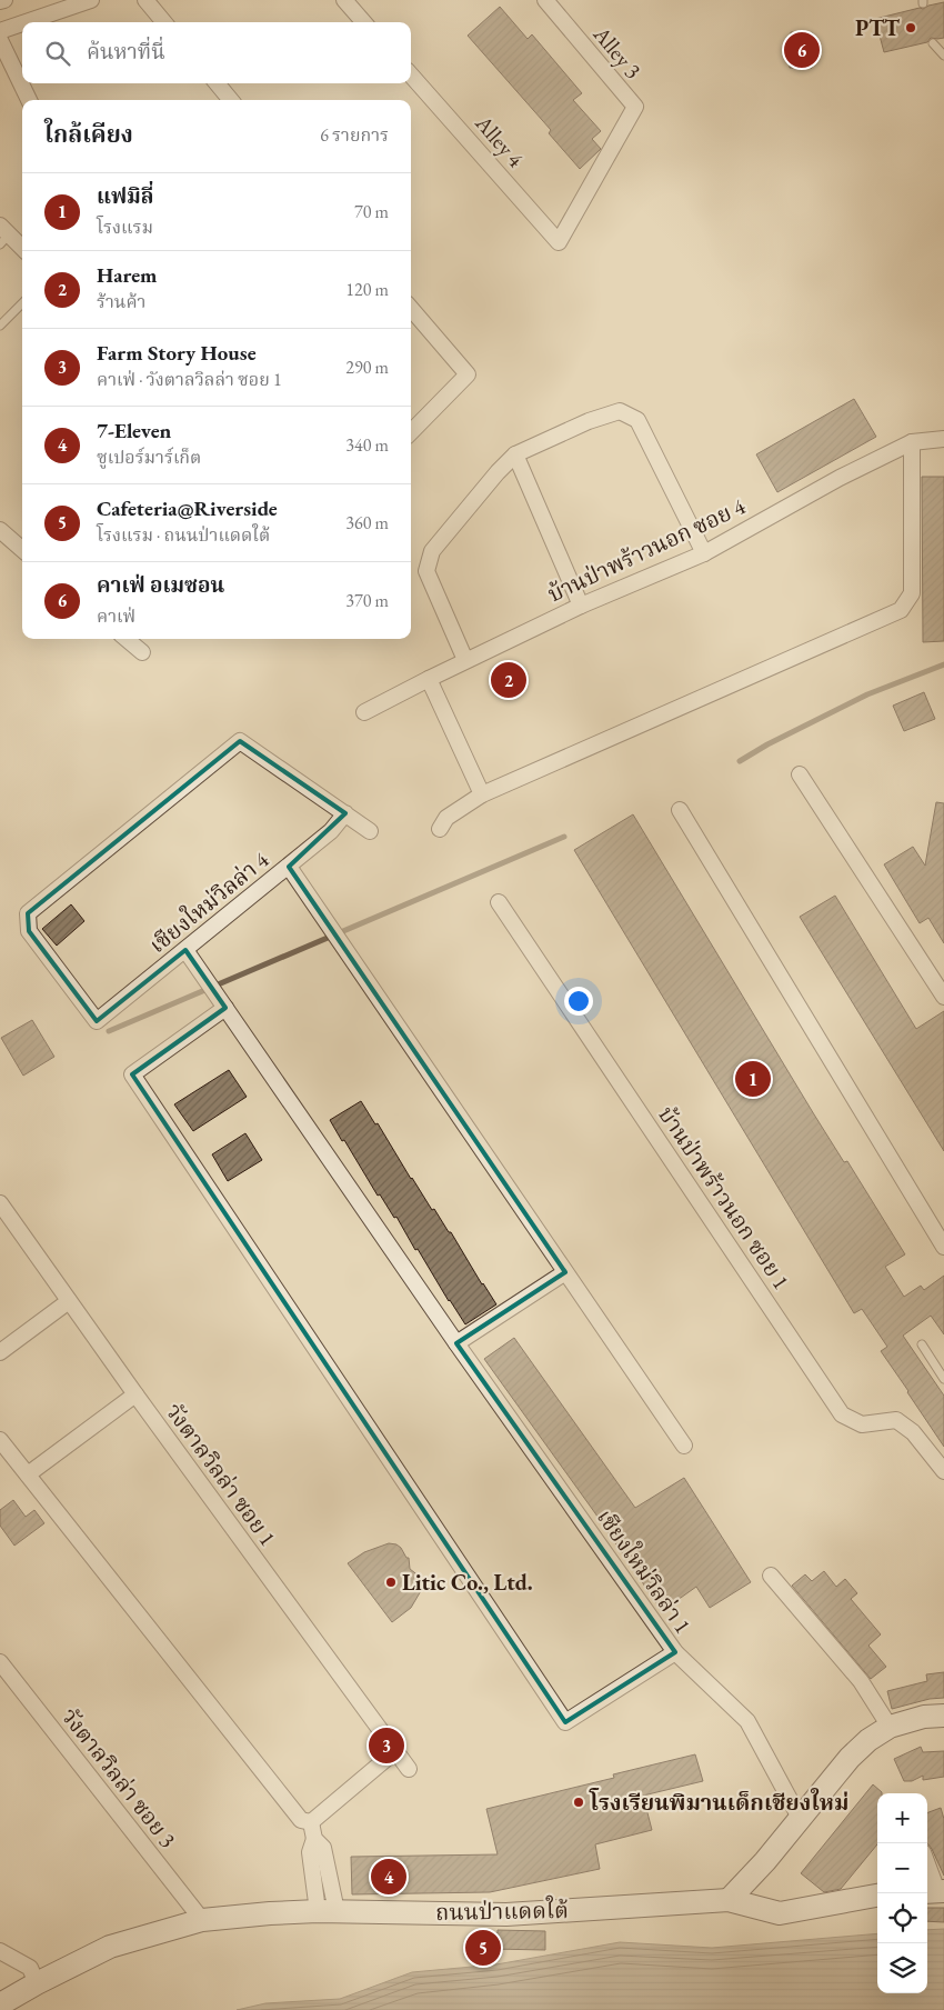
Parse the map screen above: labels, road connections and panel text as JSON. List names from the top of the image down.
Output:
{
  "streets": {
    "street": [
      "Alley 3",
      "Alley 4",
      "บ้านป่าพร้าวนอก ซอย 4",
      "เชียงใหม่วิลล่า 4",
      "บ้านป่าพร้าวนอก ซอย 1",
      "วังตาลวิลล่า ซอย 1",
      "เชียงใหม่วิลล่า 1",
      "วังตาลวิลล่า ซอย 3",
      "ถนนป่าแดดใต้"
    ]
  },
  "crossings": [
    ["Alley 3", "Alley 4"],
    ["เชียงใหม่วิลล่า 4", "เชียงใหม่วิลล่า 1"],
    ["วังตาลวิลล่า ซอย 3", "ถนนป่าแดดใต้"]
  ],
  "places": ["PTT", "Litic Co., Ltd.", "โรงเรียนพิมานเด็กเชียงใหม่"],
  "page": {
    "search": "ค้นหาที่นี่",
    "pins": [
      "6",
      "2",
      "1",
      "3",
      "4",
      "5"
    ],
    "heading": ["ใกล้เคียง", "6 รายการ"],
    "list": [
      {
        "mark": "1",
        "name": "แฟมิลี่",
        "note": "โรงแรม",
        "value": "70 m"
      },
      {
        "mark": "2",
        "name": "Harem",
        "note": "ร้านค้า",
        "value": "120 m"
      },
      {
        "mark": "3",
        "name": "Farm Story House",
        "note": "คาเฟ่ · วังตาลวิลล่า ซอย 1",
        "value": "290 m"
      },
      {
        "mark": "4",
        "name": "7-Eleven",
        "note": "ซูเปอร์มาร์เก็ต",
        "value": "340 m"
      },
      {
        "mark": "5",
        "name": "Cafeteria@Riverside",
        "note": "โรงแรม · ถนนป่าแดดใต้",
        "value": "360 m"
      },
      {
        "mark": "6",
        "name": "คาเฟ่ อเมซอน",
        "note": "คาเฟ่",
        "value": "370 m"
      }
    ],
    "map_buttons": ["+", "−"]
  }
}
